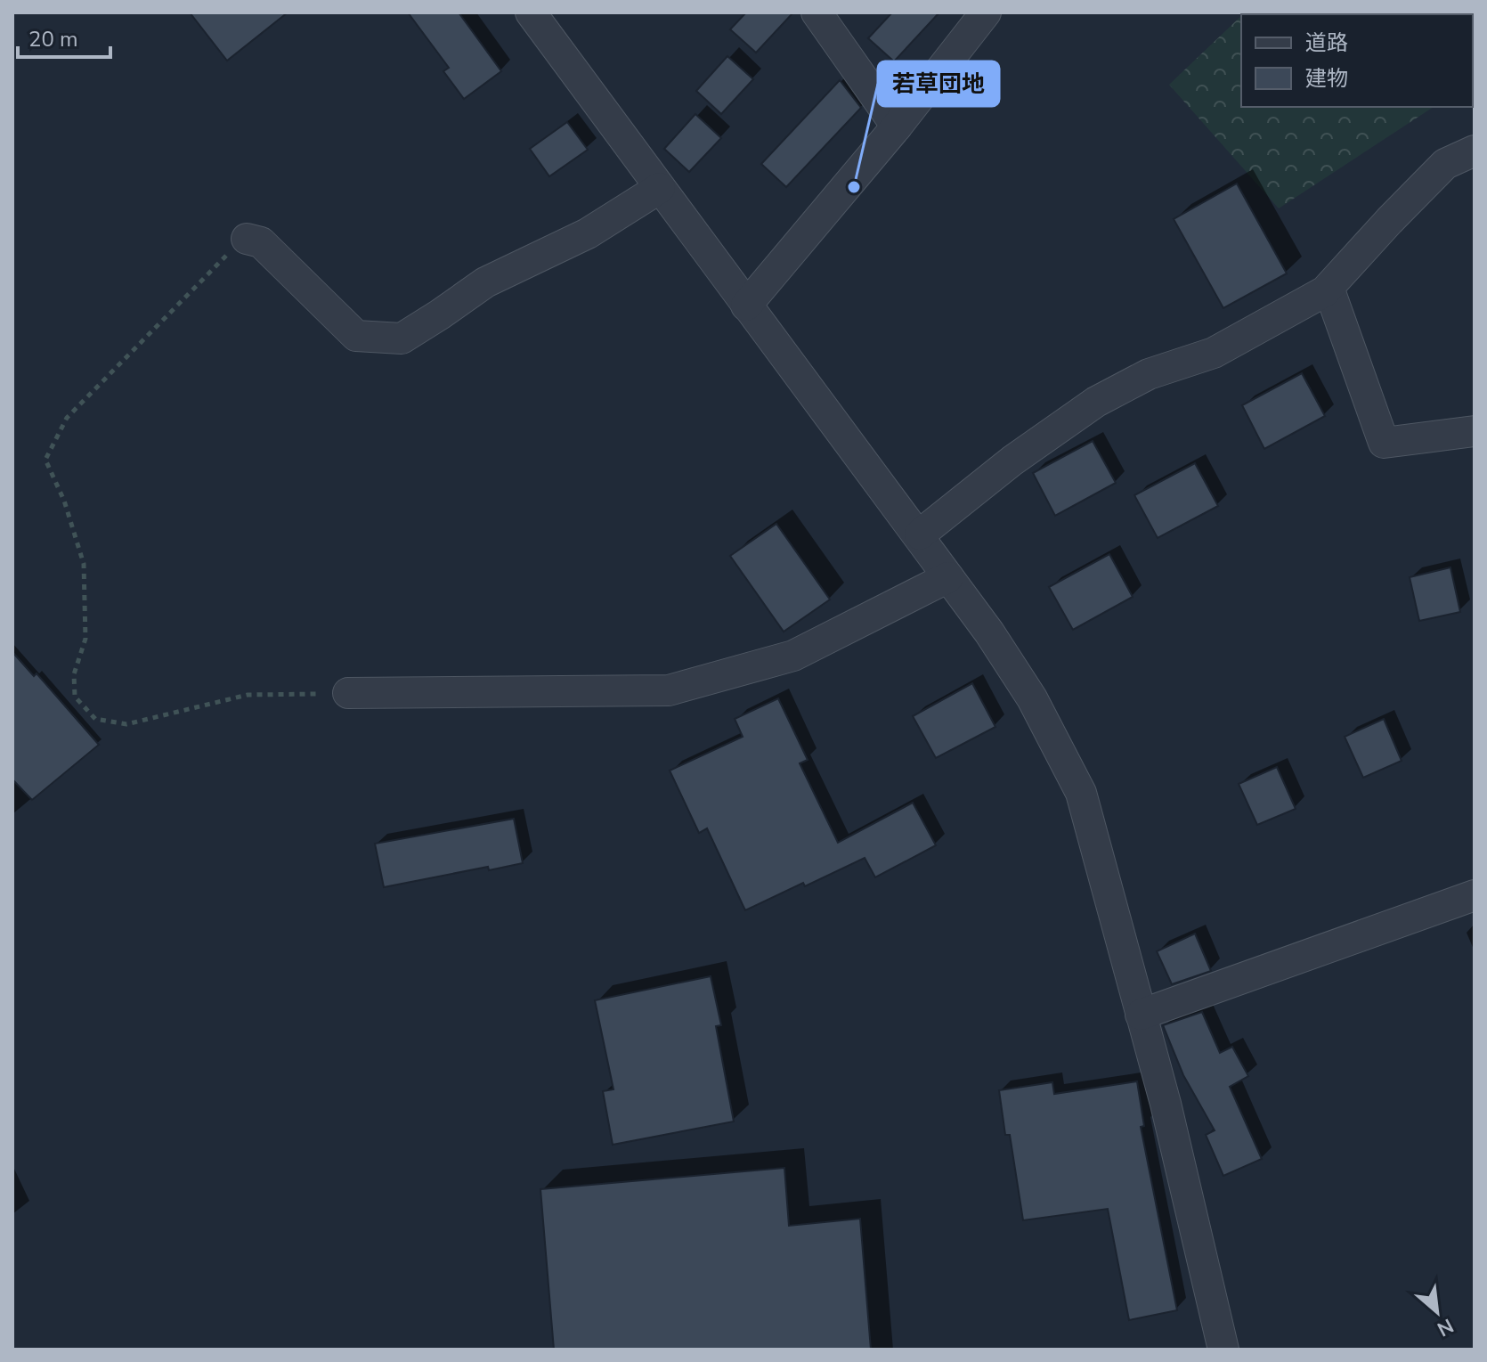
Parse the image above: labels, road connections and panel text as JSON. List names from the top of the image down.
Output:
{
  "places": ["若草団地"],
  "legend": ["道路", "建物"],
  "scale_bar": "20 m",
  "north": "bottom right"
}
